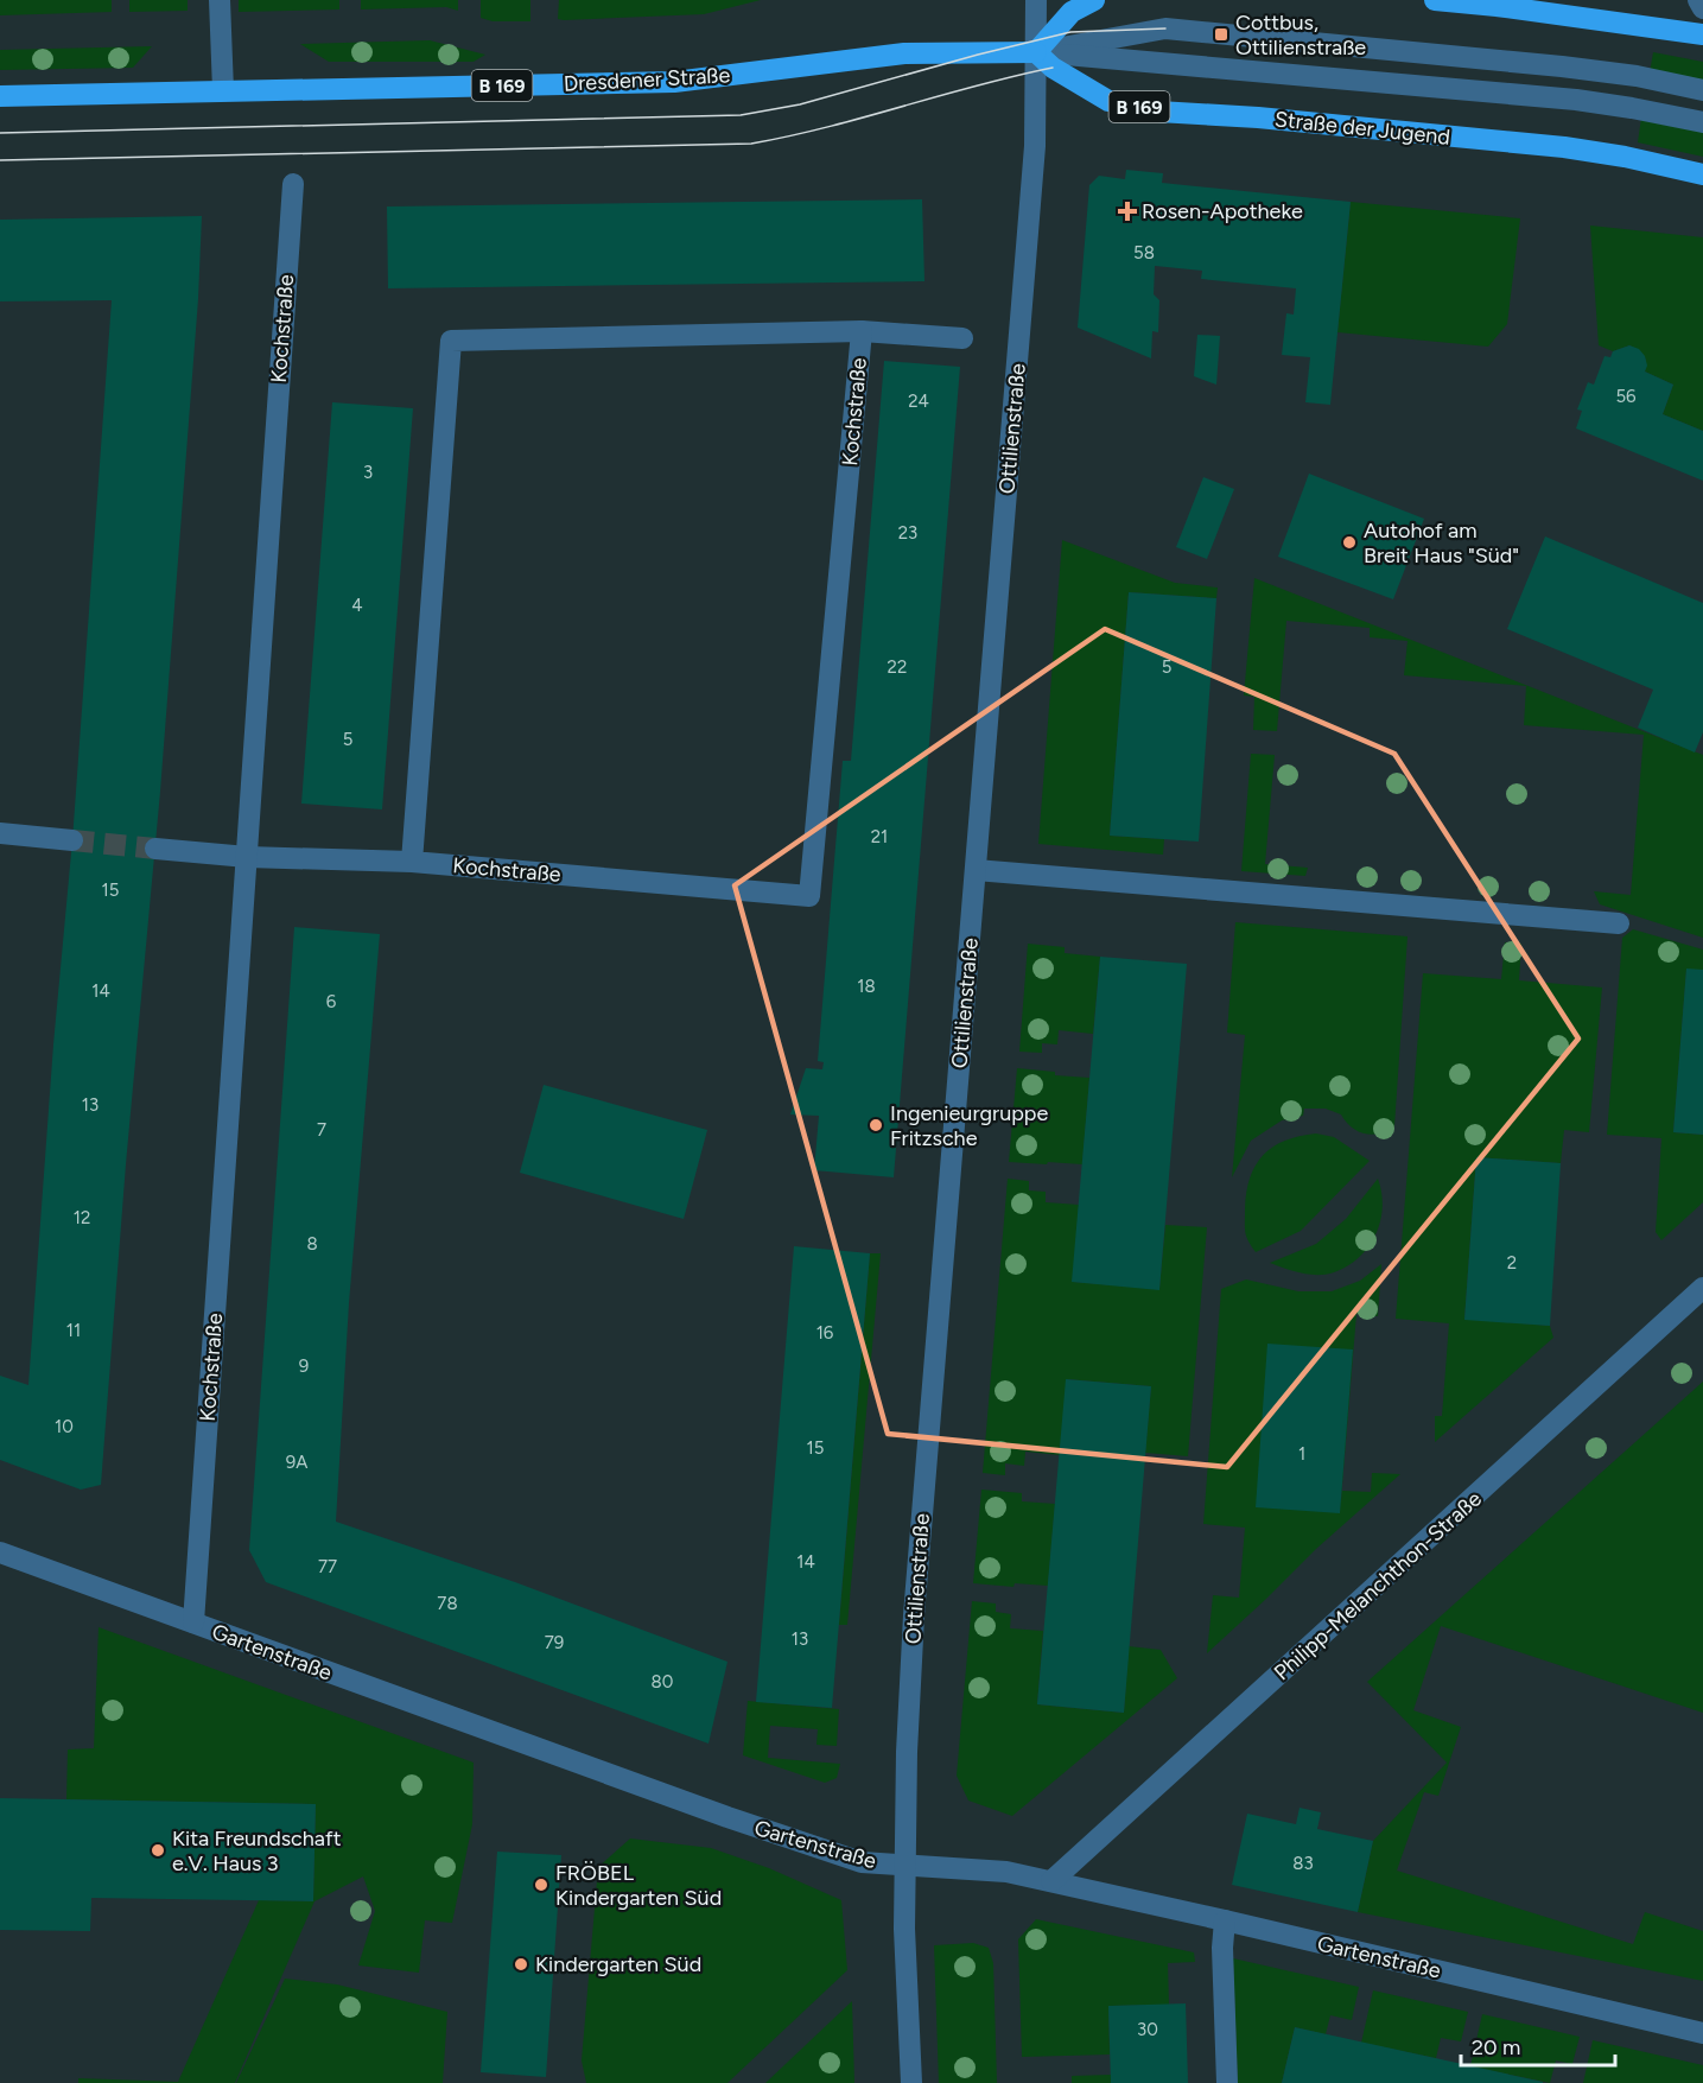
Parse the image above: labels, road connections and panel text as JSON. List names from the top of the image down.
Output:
{
  "streets": {
    "main road": ["Dresdener Straße", "B 169", "Straße der Jugend"],
    "street": [
      "Kochstraße",
      "Ottilienstraße",
      "Philipp-Melanchthon-Straße",
      "Gartenstraße"
    ]
  },
  "crossings": [
    ["Dresdener Straße", "Straße der Jugend"],
    ["Dresdener Straße", "Ottilienstraße"],
    ["Straße der Jugend", "Ottilienstraße"],
    ["Kochstraße", "Gartenstraße"],
    ["Ottilienstraße", "Gartenstraße"],
    ["Philipp-Melanchthon-Straße", "Gartenstraße"]
  ],
  "places": {
    "transit": ["Cottbus, Ottilienstraße"],
    "health": ["Rosen-Apotheke"],
    "other": [
      "Autohof am Breit Haus \"Süd\"",
      "Ingenieurgruppe Fritzsche",
      "Kita Freundschaft e.V. Haus 3",
      "FRÖBEL Kindergarten Süd",
      "Kindergarten Süd"
    ]
  },
  "house_numbers": [
    "58",
    "56",
    "24",
    "3",
    "23",
    "4",
    "22",
    "5",
    "5",
    "21",
    "15",
    "18",
    "14",
    "6",
    "13",
    "7",
    "12",
    "8",
    "2",
    "11",
    "16",
    "9",
    "10",
    "15",
    "1",
    "9A",
    "14",
    "77",
    "78",
    "13",
    "79",
    "80",
    "83",
    "30"
  ],
  "scale_bar": "20 m"
}
